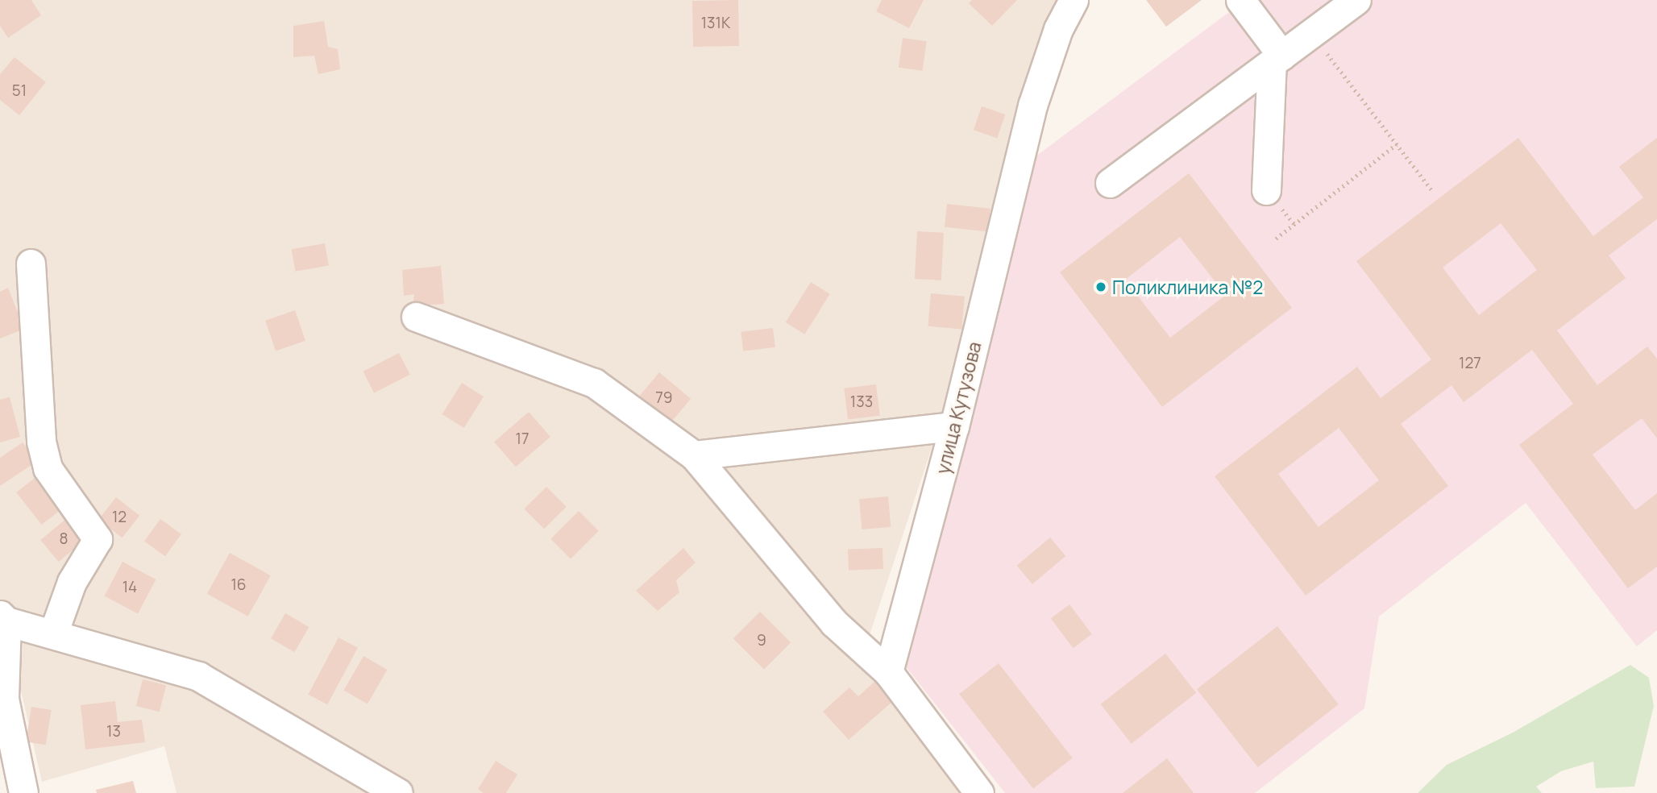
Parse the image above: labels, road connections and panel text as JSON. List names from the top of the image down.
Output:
{
  "streets": {
    "street": ["улица Кутузова"]
  },
  "places": ["Поликлиника №2"],
  "house_numbers": [
    "131К",
    "51",
    "127",
    "79",
    "133",
    "17",
    "12",
    "8",
    "16",
    "14",
    "9",
    "13"
  ]
}
